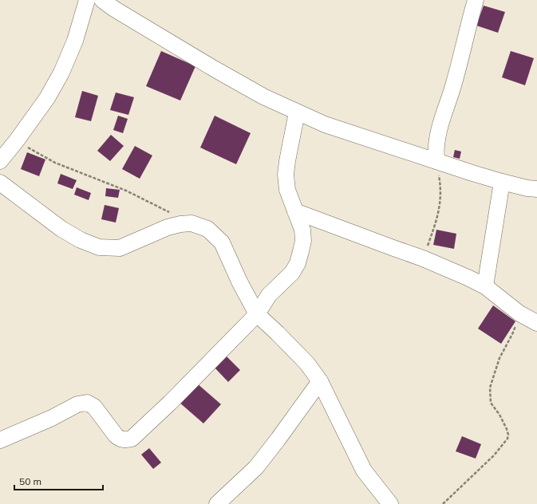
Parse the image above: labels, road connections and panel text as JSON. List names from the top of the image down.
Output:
{
  "scale_bar": "50 m"
}
